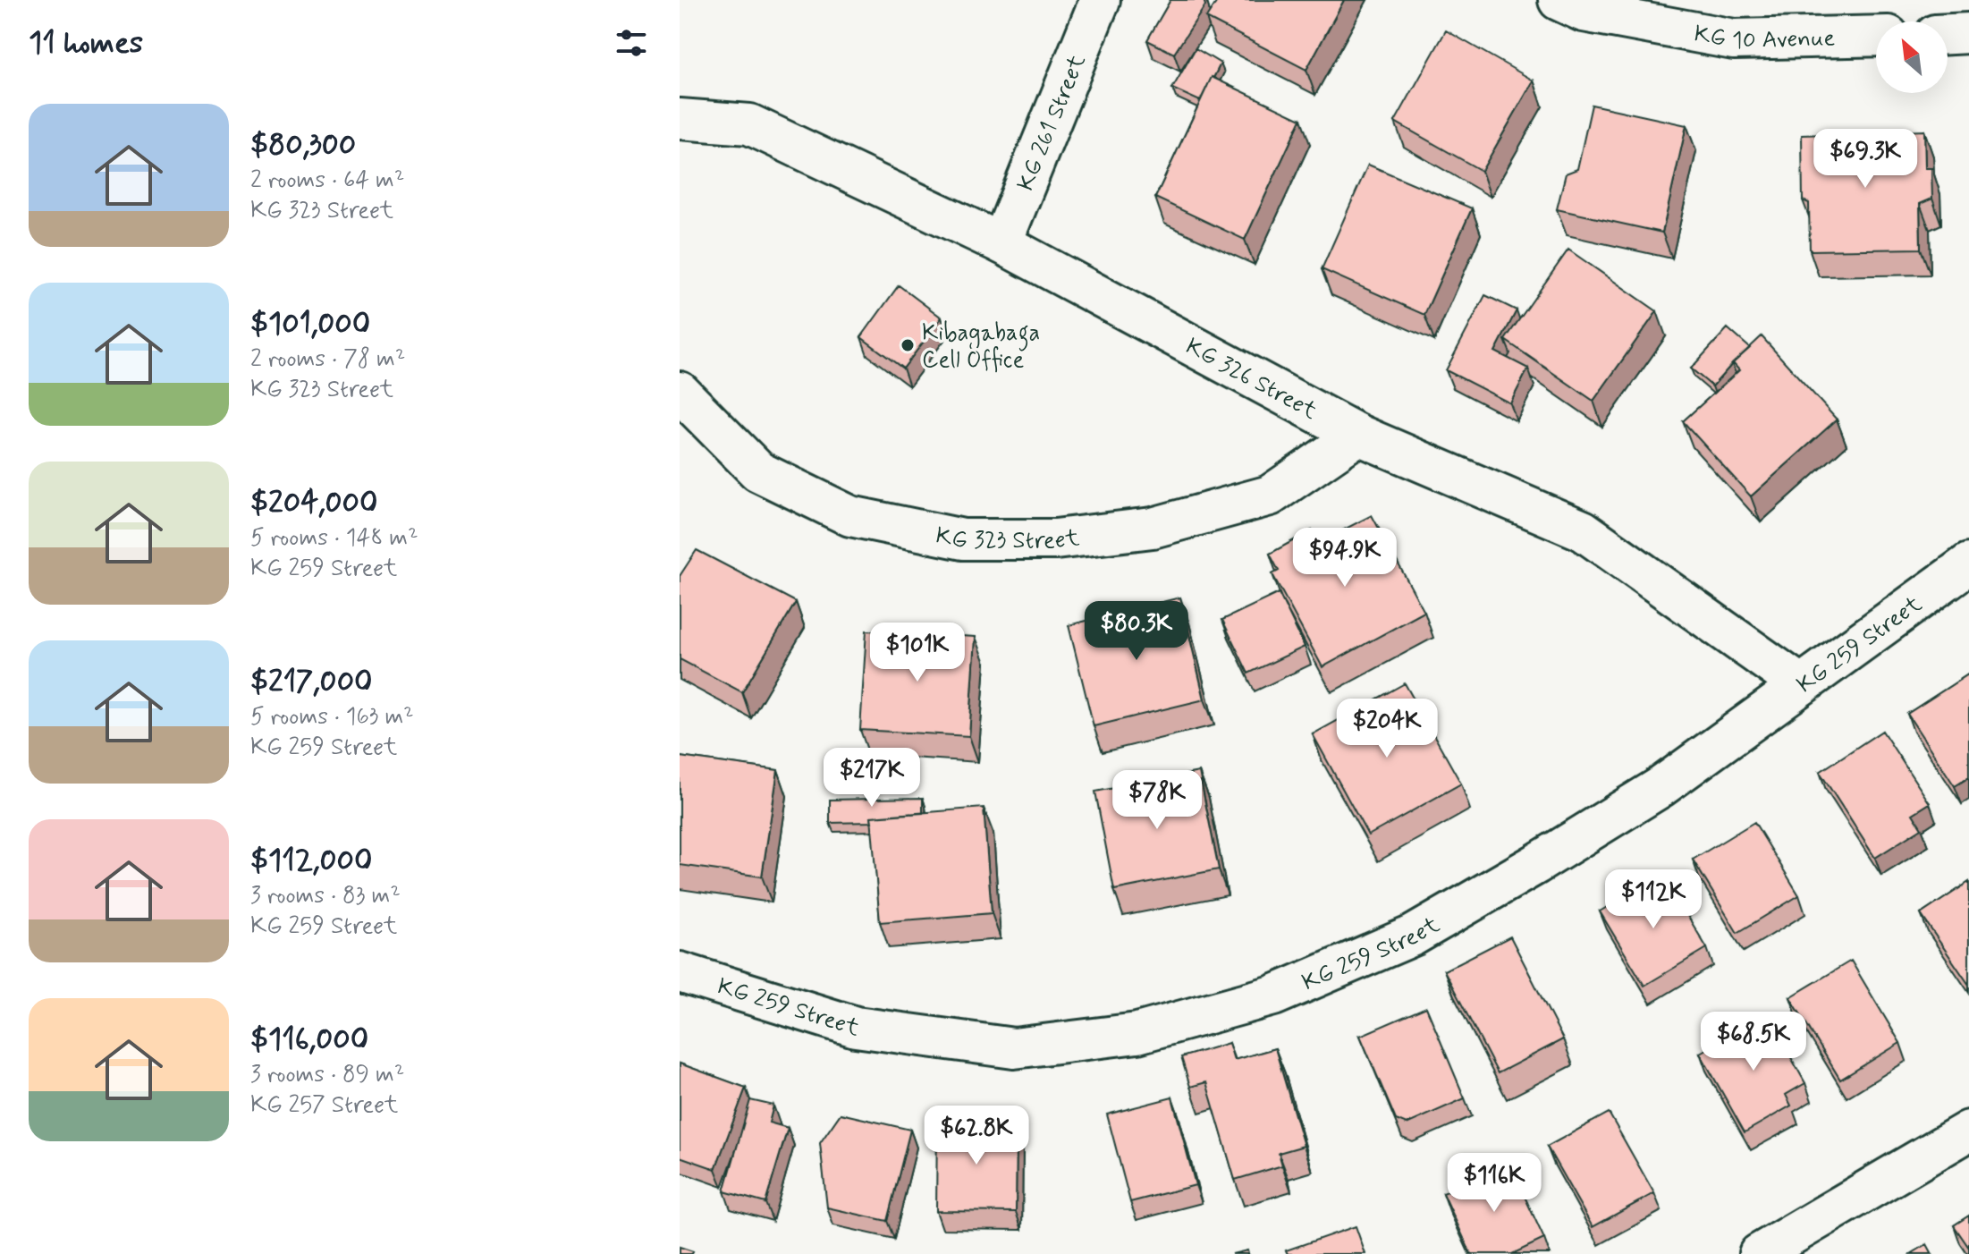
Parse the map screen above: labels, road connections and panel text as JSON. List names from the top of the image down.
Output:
{
  "streets": {
    "street": [
      "KG 10 Avenue",
      "KG 261 Street",
      "KG 326 Street",
      "KG 323 Street",
      "KG 259 Street"
    ]
  },
  "crossings": [
    ["KG 261 Street", "KG 326 Street"],
    ["KG 326 Street", "KG 323 Street"],
    ["KG 326 Street", "KG 259 Street"]
  ],
  "places": ["Kibagabaga Cell Office"],
  "north": "top left",
  "page": {
    "heading": "11 homes",
    "list": [
      {
        "name": "$80,300",
        "note": "2 rooms · 64 m² · KG 323 Street"
      },
      {
        "name": "$101,000",
        "note": "2 rooms · 78 m² · KG 323 Street"
      },
      {
        "name": "$204,000",
        "note": "5 rooms · 148 m² · KG 259 Street"
      },
      {
        "name": "$217,000",
        "note": "5 rooms · 163 m² · KG 259 Street"
      },
      {
        "name": "$112,000",
        "note": "3 rooms · 83 m² · KG 259 Street"
      },
      {
        "name": "$116,000",
        "note": "3 rooms · 89 m² · KG 257 Street"
      }
    ],
    "price": [
      "$69.3K",
      "$94.9K",
      "$80.3K",
      "$101K",
      "$204K",
      "$217K",
      "$78K",
      "$112K",
      "$68.5K",
      "$62.8K",
      "$116K"
    ]
  }
}
